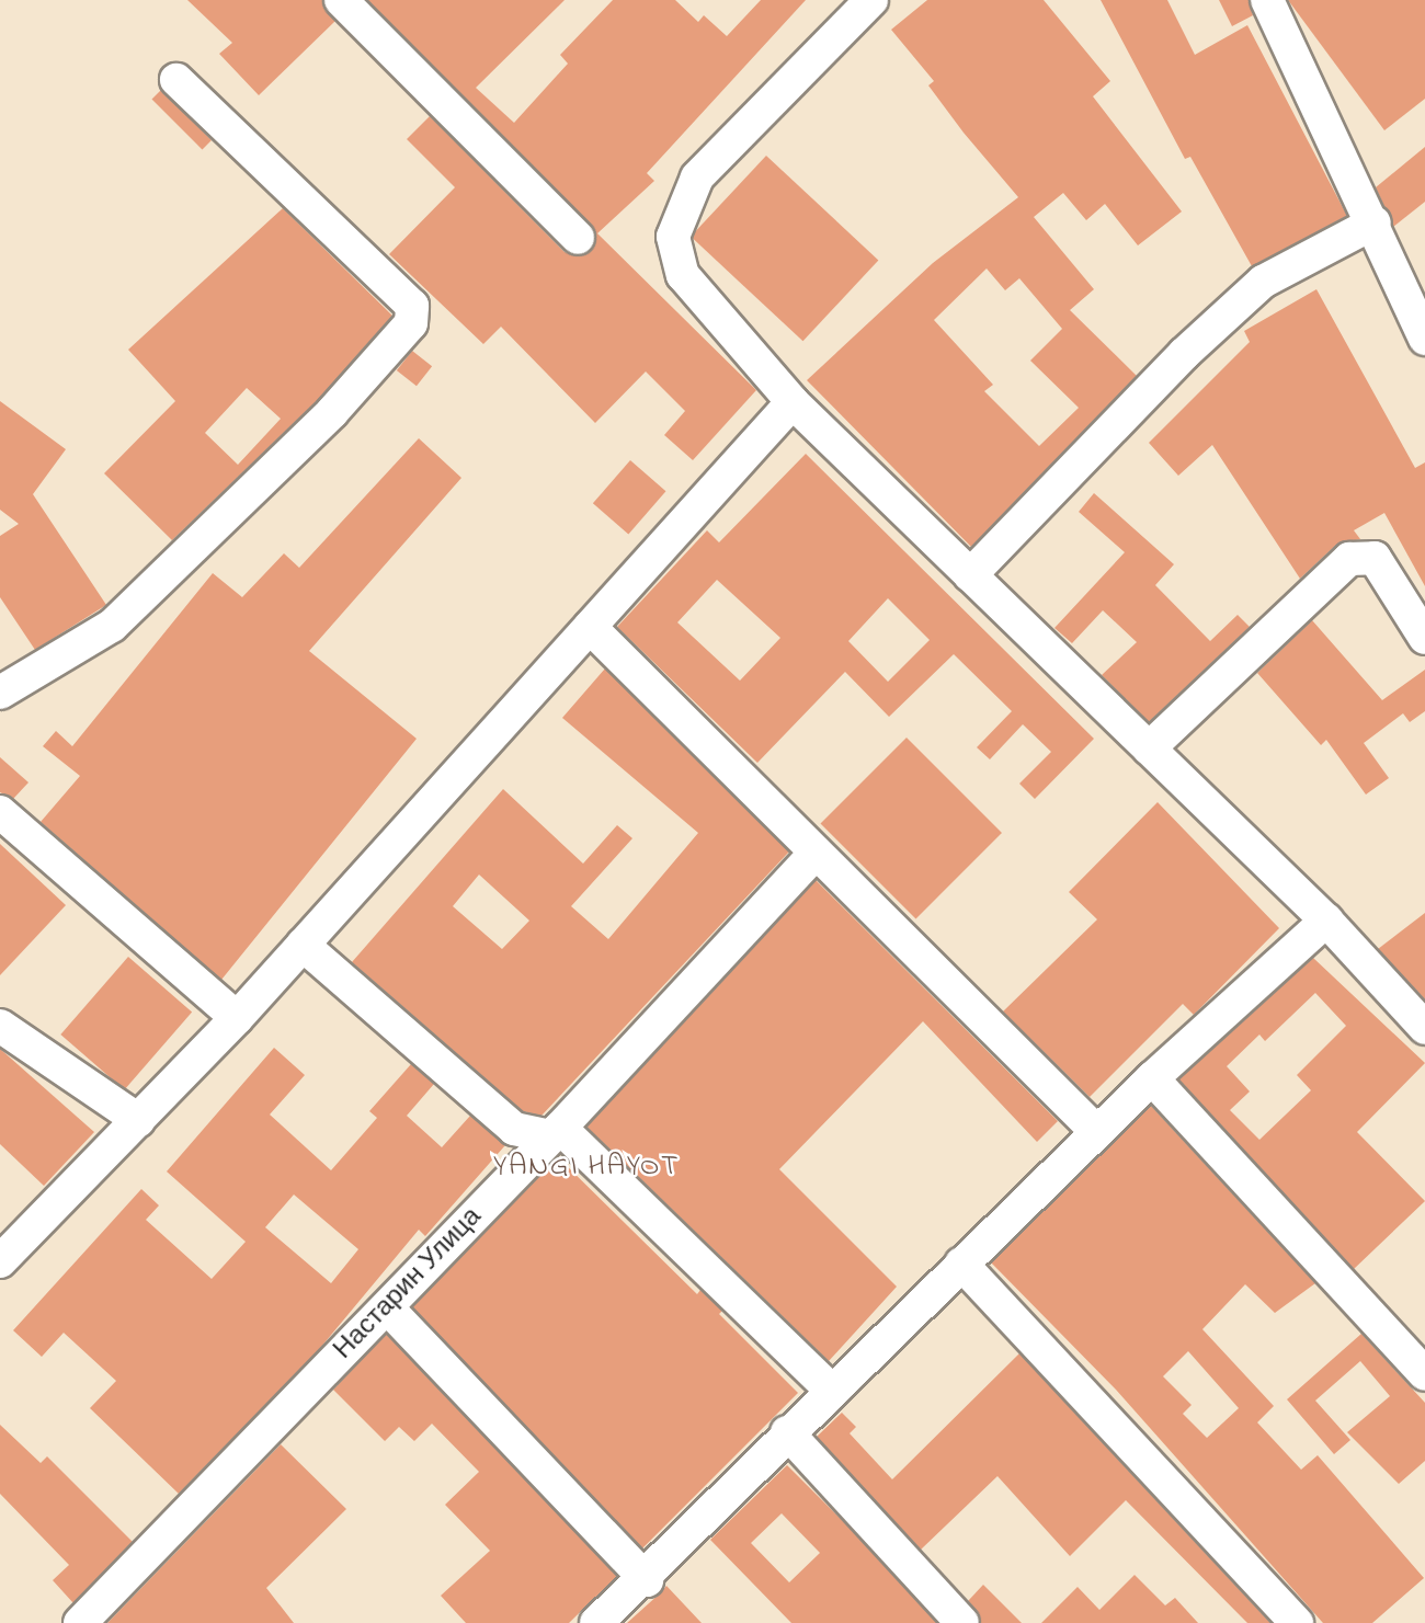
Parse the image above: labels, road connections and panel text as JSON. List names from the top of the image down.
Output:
{
  "streets": {
    "street": ["Настарин Улица"]
  },
  "districts": ["YANGI HAYOT"]
}
